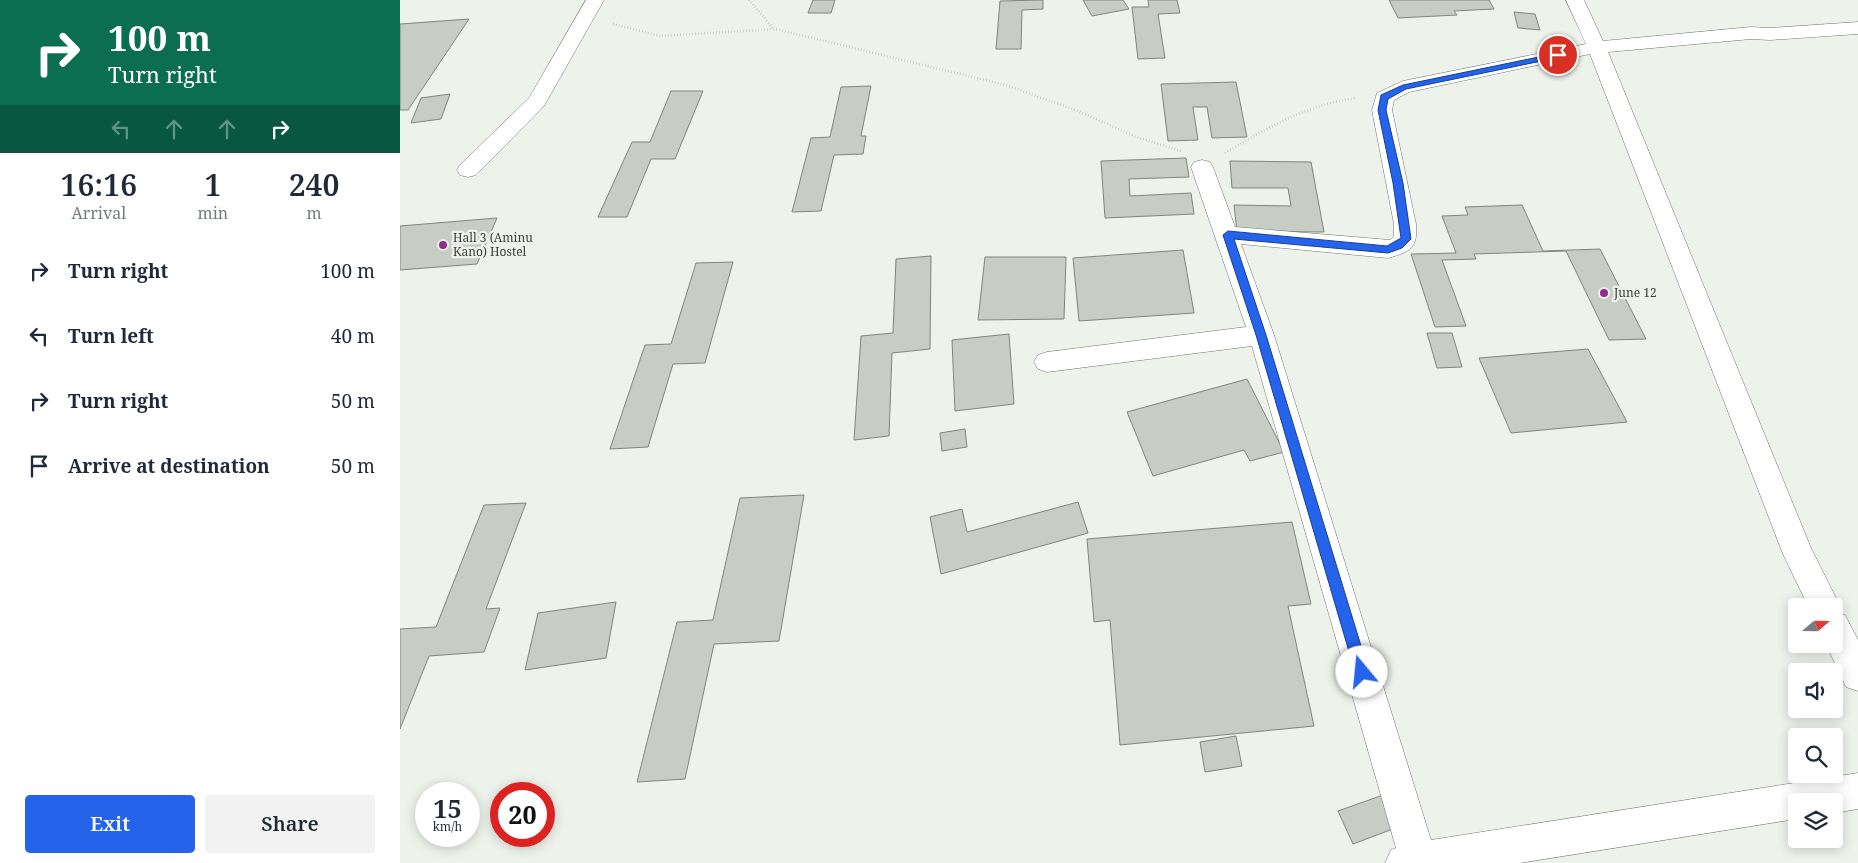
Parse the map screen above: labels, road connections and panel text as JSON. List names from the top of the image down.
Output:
{
  "places": ["Hall 3 (Aminu Kano) Hostel", "June 12"],
  "north": "right",
  "page": {
    "turn": ["100 m", "Turn right"],
    "eta": [
      "16:16",
      "Arrival",
      "1",
      "min",
      "240",
      "m"
    ],
    "list": [
      {
        "name": "Turn right",
        "value": "100 m"
      },
      {
        "name": "Turn left",
        "value": "40 m"
      },
      {
        "name": "Turn right",
        "value": "50 m"
      },
      {
        "name": "Arrive at destination",
        "value": "50 m"
      }
    ],
    "speed": "15 km/h",
    "limit": "20",
    "buttons": ["Exit", "Share"]
  }
}
